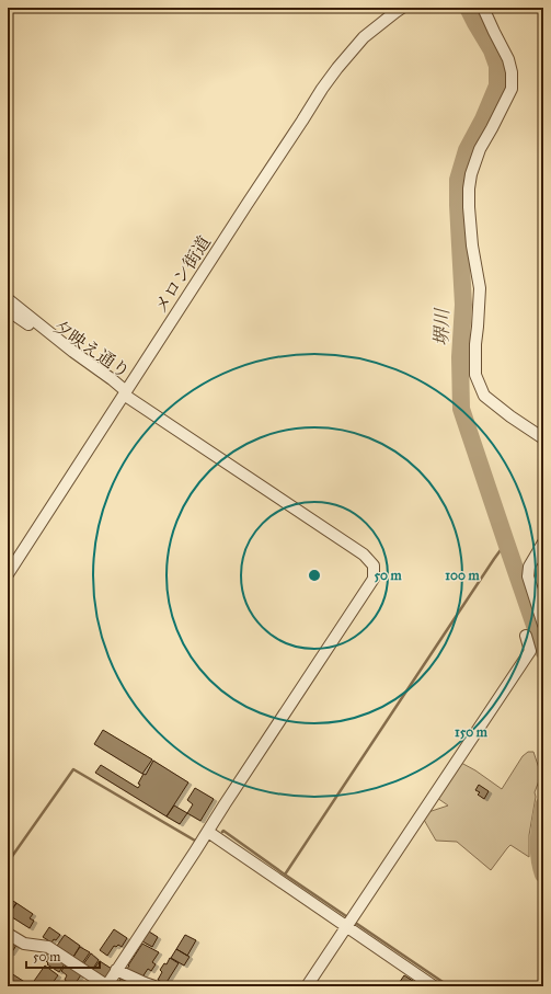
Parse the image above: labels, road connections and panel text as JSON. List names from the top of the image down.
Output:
{
  "streets": {
    "street": ["メロン街道", "夕映え通り"]
  },
  "crossings": [
    ["メロン街道", "夕映え通り"]
  ],
  "water": ["堺川"],
  "scale_bar": "50 m",
  "rings": ["50 m", "100 m", "150 m"]
}
